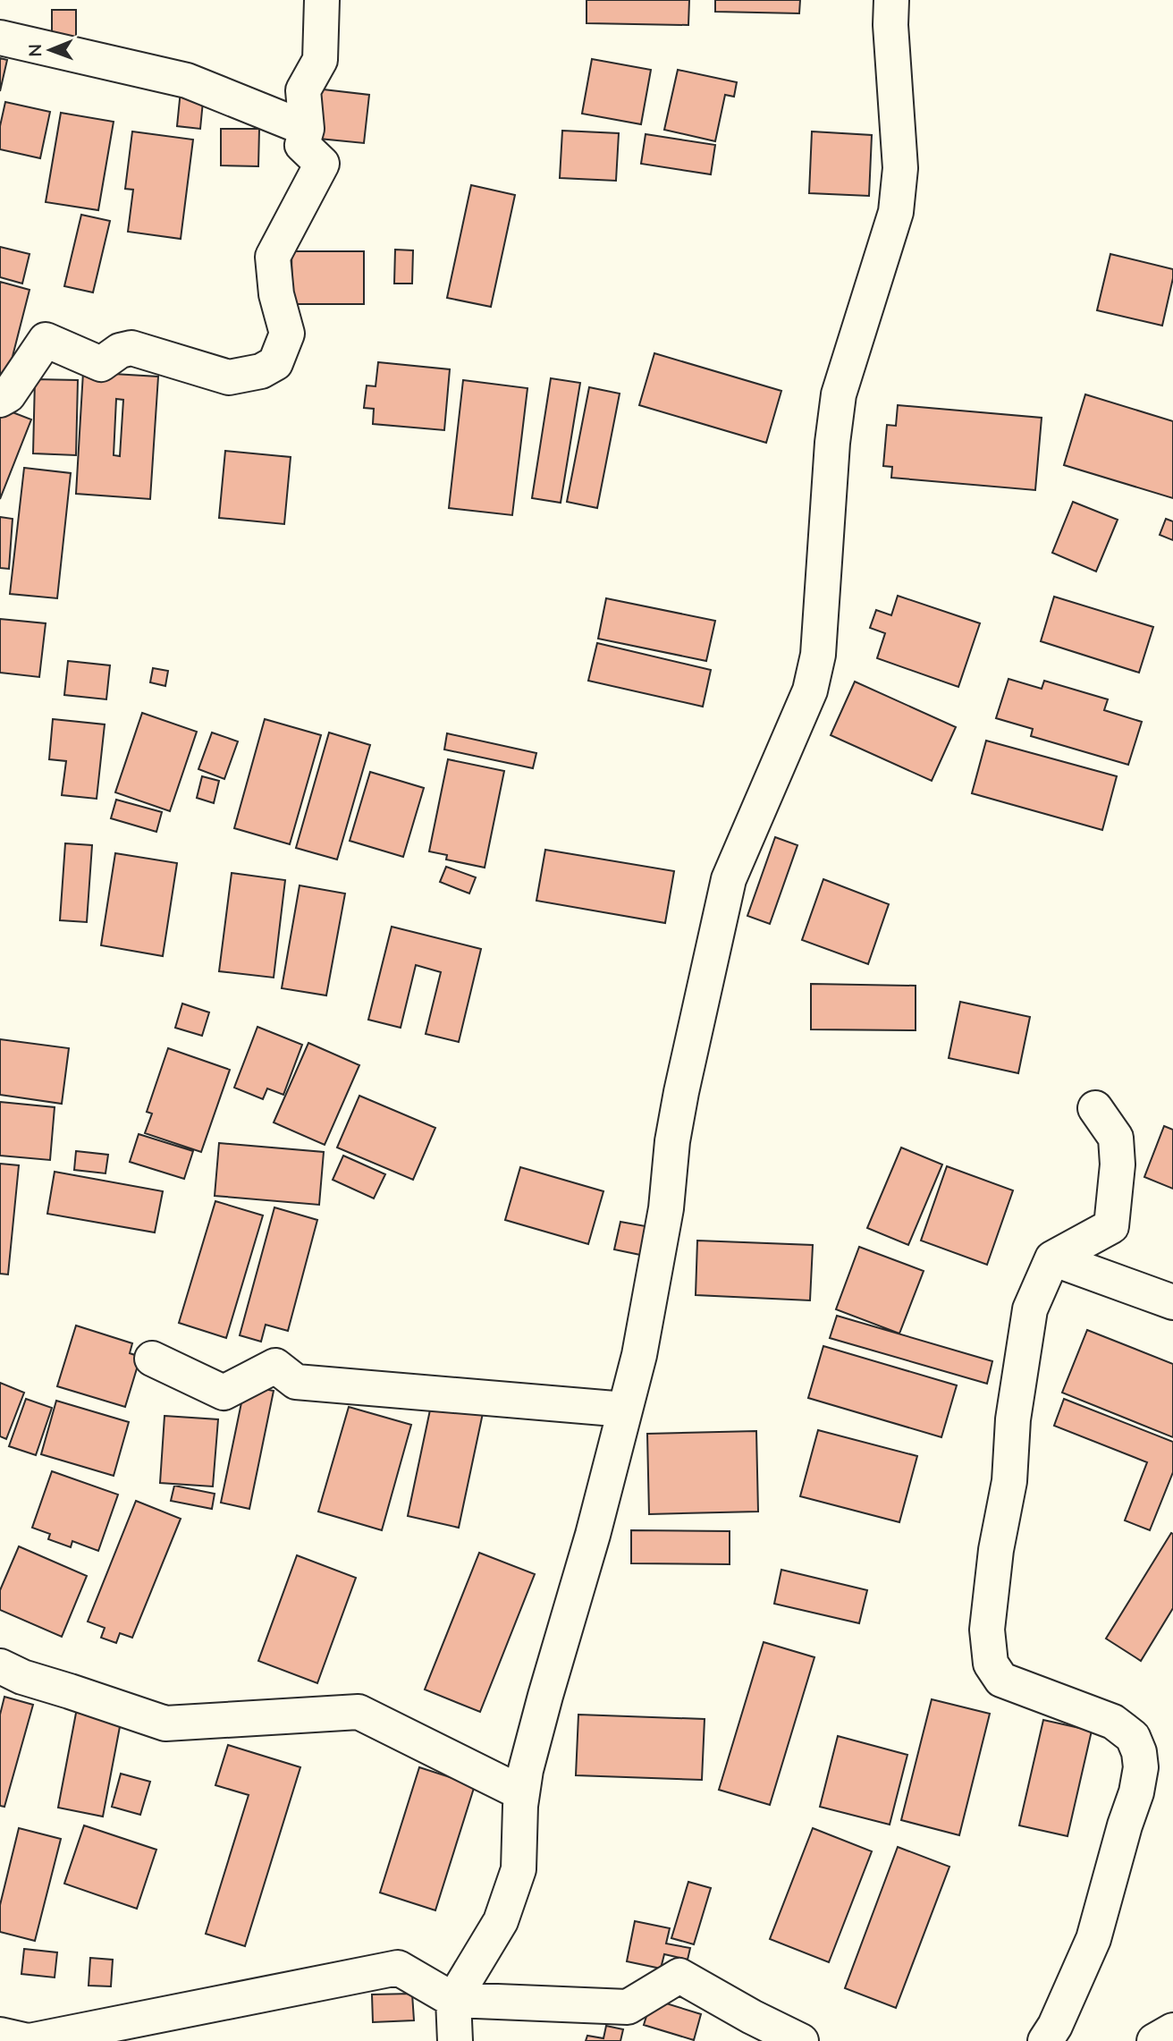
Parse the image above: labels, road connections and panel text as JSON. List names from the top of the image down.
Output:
{
  "north": "left"
}
